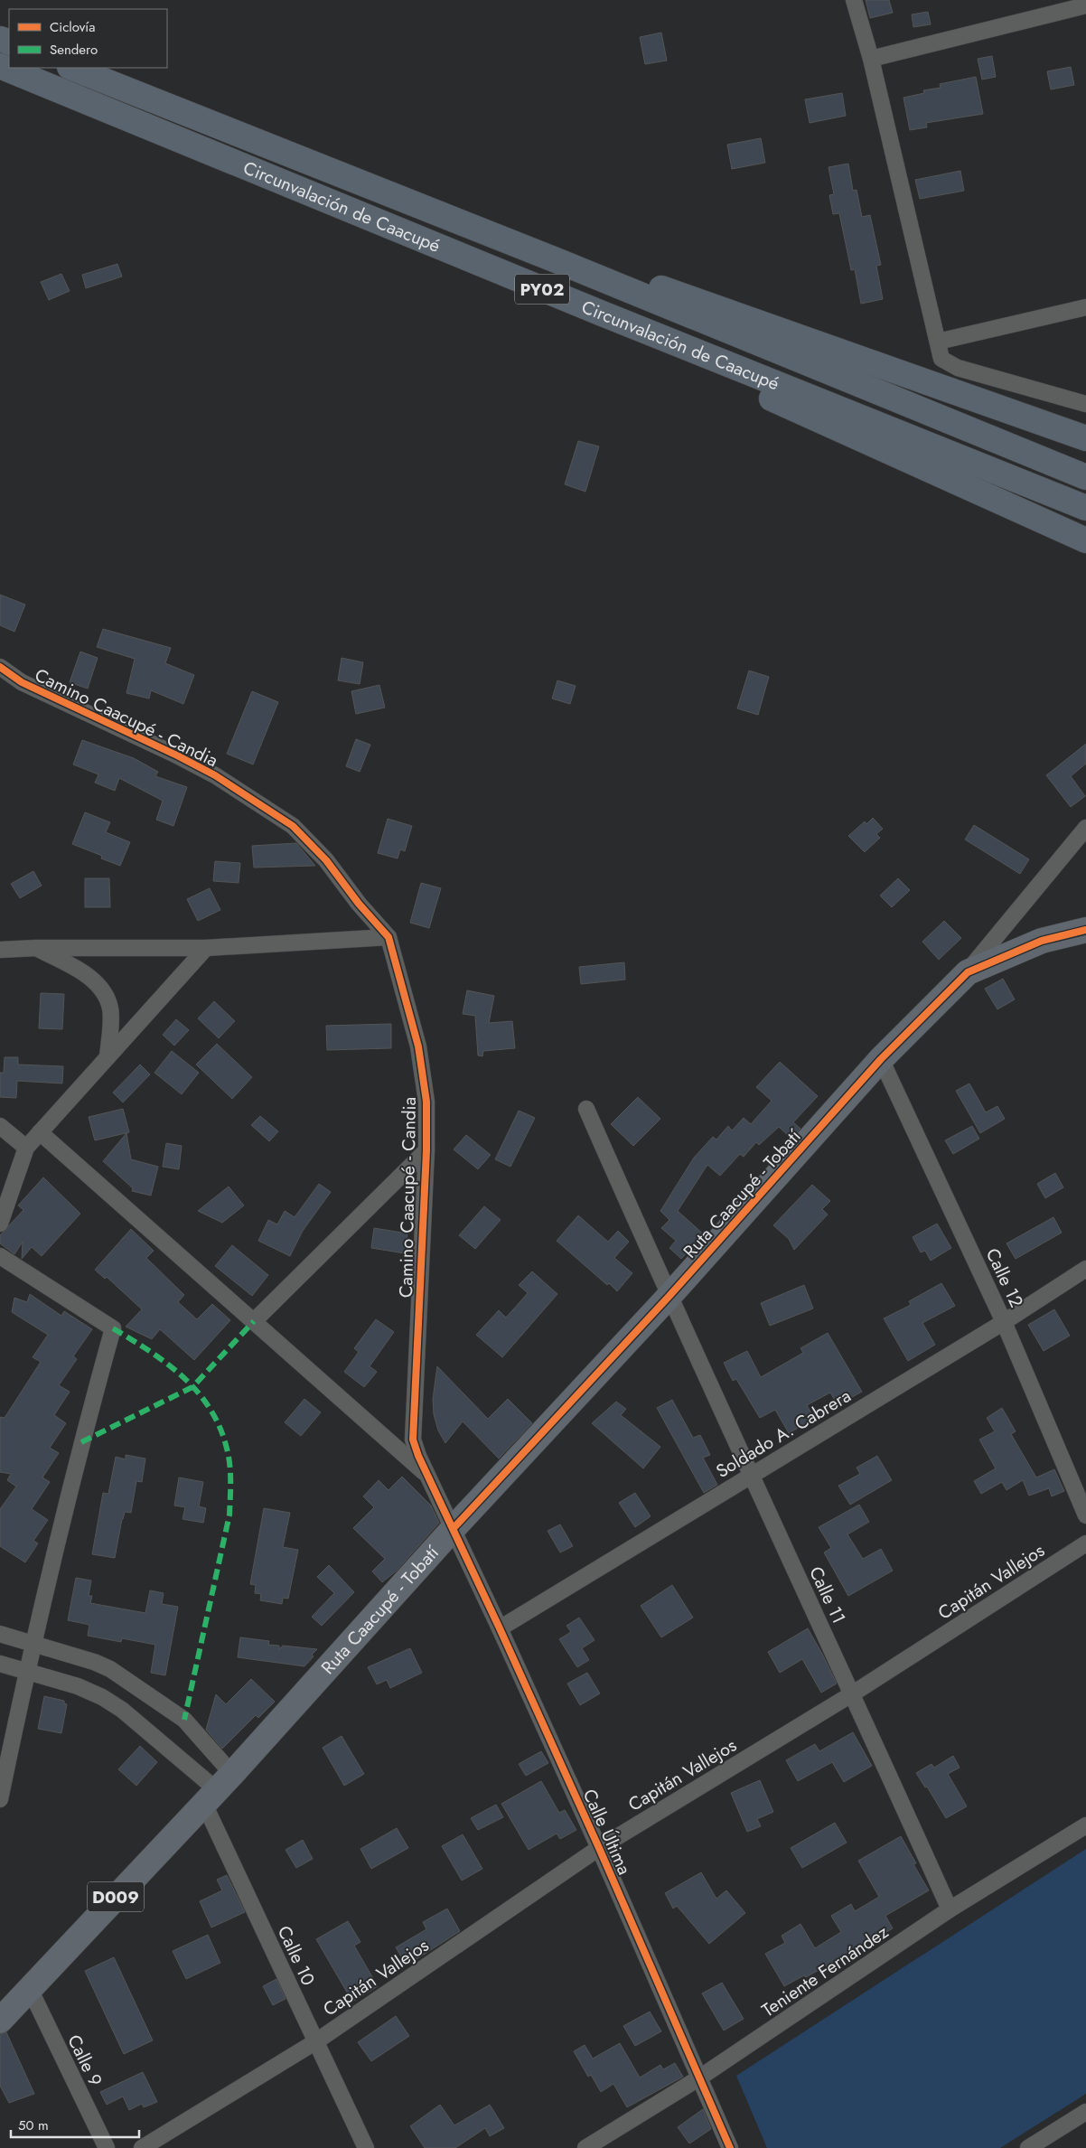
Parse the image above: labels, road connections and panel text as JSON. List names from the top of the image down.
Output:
{
  "streets": {
    "highway": ["Circunvalación de Caacupé", "PY02"],
    "main road": ["Ruta Caacupé - Tobatí", "D009"],
    "street": [
      "Camino Caacupé - Candia",
      "Calle 12",
      "Soldado A. Cabrera",
      "Capitán Vallejos",
      "Calle 11",
      "Calle Última",
      "Calle 10",
      "Teniente Fernández",
      "Calle 9"
    ]
  },
  "crossings": [
    ["Camino Caacupé - Candia", "Ruta Caacupé - Tobatí"],
    ["Camino Caacupé - Candia", "Calle Última"],
    ["Ruta Caacupé - Tobatí", "Calle 12"],
    ["Ruta Caacupé - Tobatí", "Calle 11"],
    ["Ruta Caacupé - Tobatí", "Calle Última"],
    ["Ruta Caacupé - Tobatí", "Calle 10"],
    ["Ruta Caacupé - Tobatí", "Calle 9"],
    ["Calle 12", "Soldado A. Cabrera"],
    ["Soldado A. Cabrera", "Calle 11"],
    ["Soldado A. Cabrera", "Calle Última"],
    ["Capitán Vallejos", "Calle 11"],
    ["Capitán Vallejos", "Calle Última"],
    ["Capitán Vallejos", "Calle 10"],
    ["Calle 11", "Teniente Fernández"],
    ["Calle Última", "Teniente Fernández"]
  ],
  "legend": ["Ciclovía", "Sendero"],
  "scale_bar": "50 m"
}
